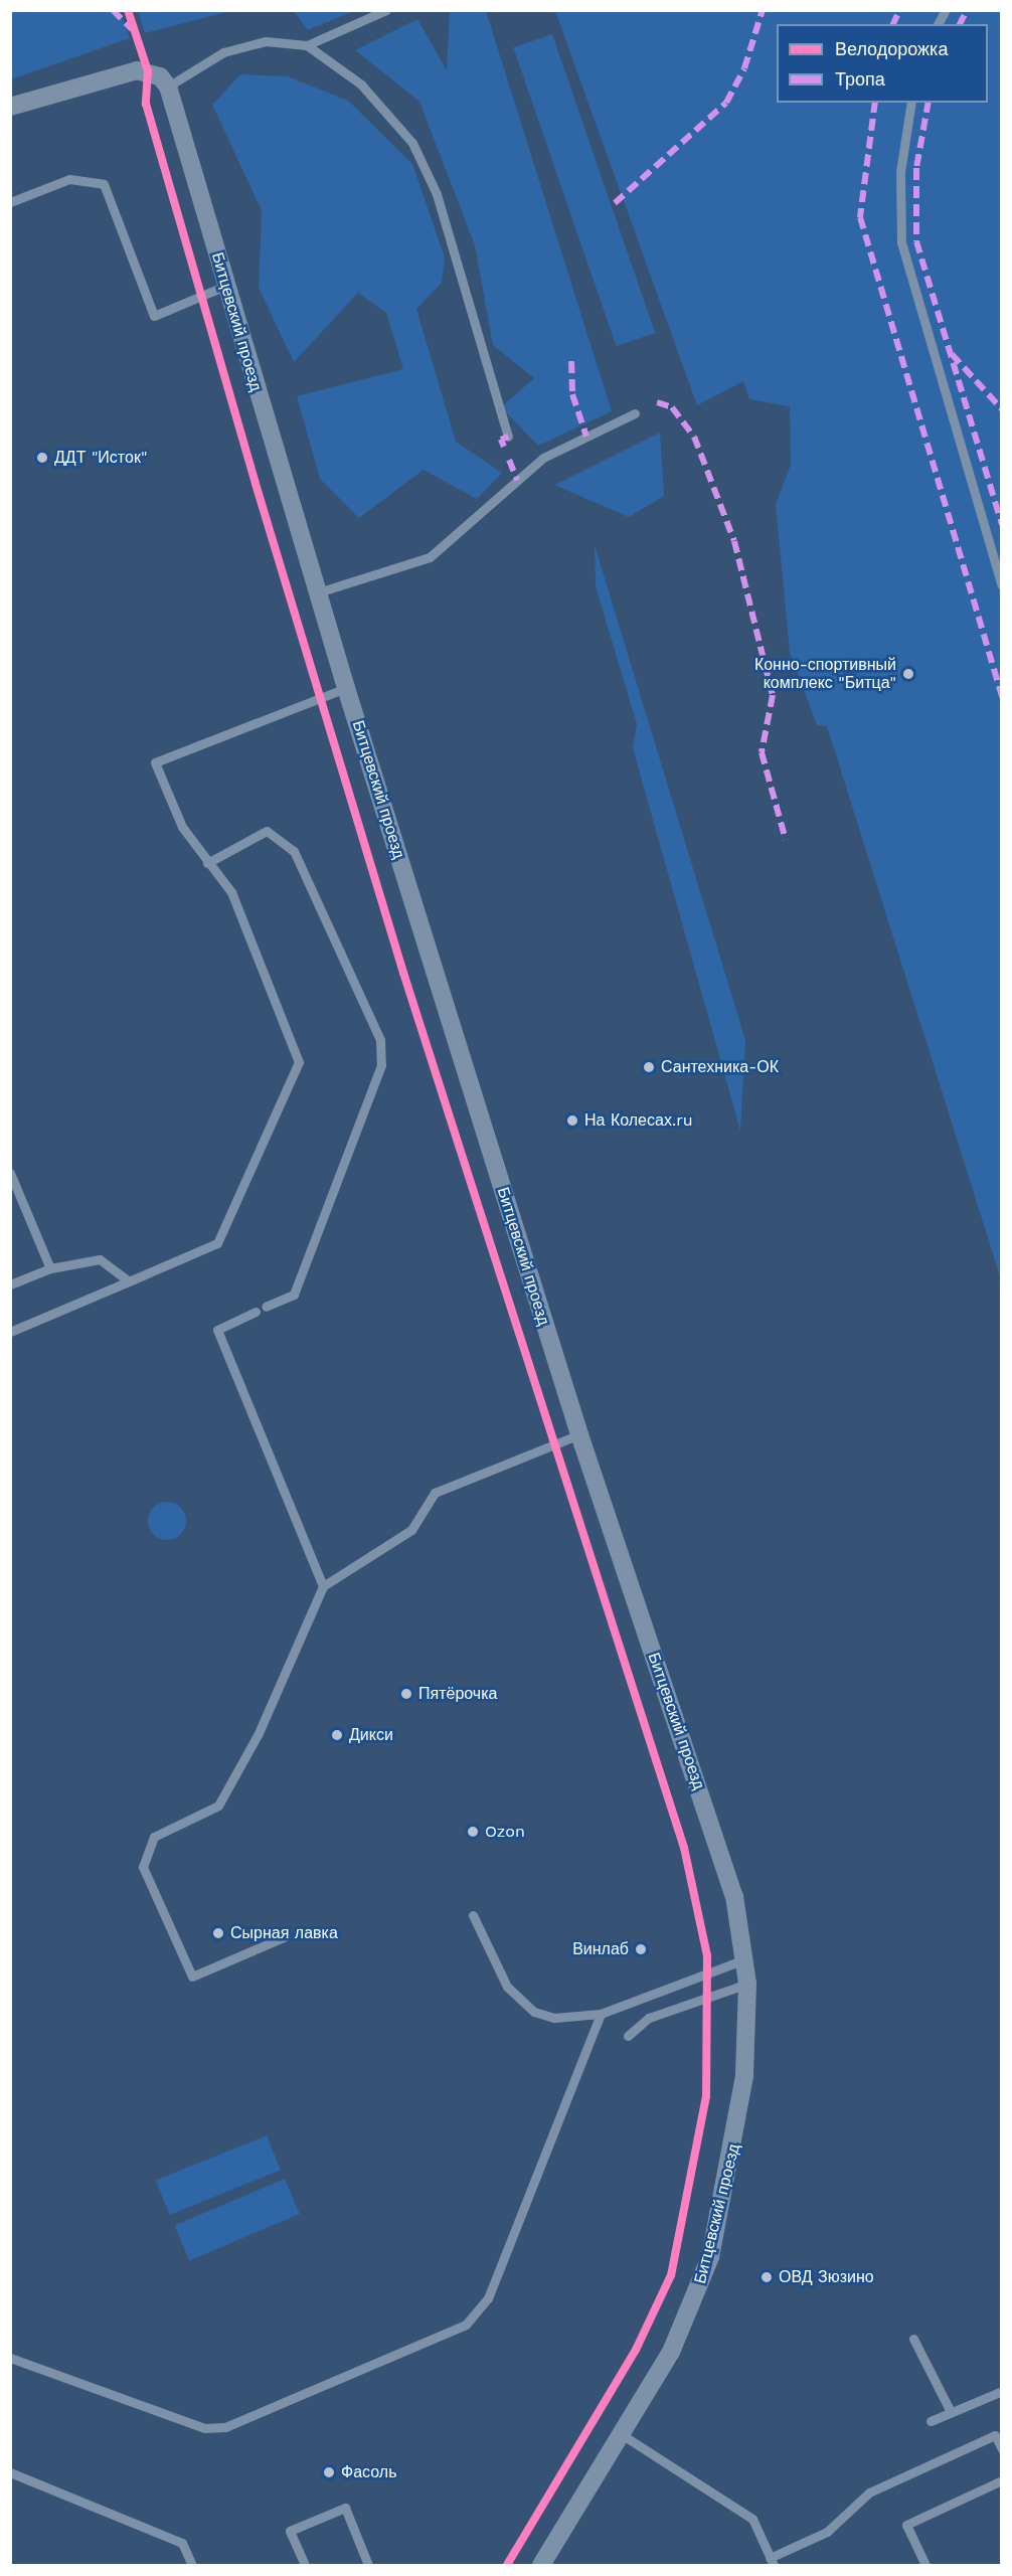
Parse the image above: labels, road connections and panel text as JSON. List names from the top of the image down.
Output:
{
  "streets": {
    "street": ["Битцевский проезд"]
  },
  "places": [
    "ДДТ \"Исток\"",
    "Конно-спортивный комплекс \"Битца\"",
    "Сантехника-ОК",
    "На Колесах.ru",
    "Пятёрочка",
    "Дикси",
    "Ozon",
    "Сырная лавка",
    "Винлаб",
    "ОВД Зюзино",
    "Фасоль"
  ],
  "legend": ["Велодорожка", "Тропа"]
}
